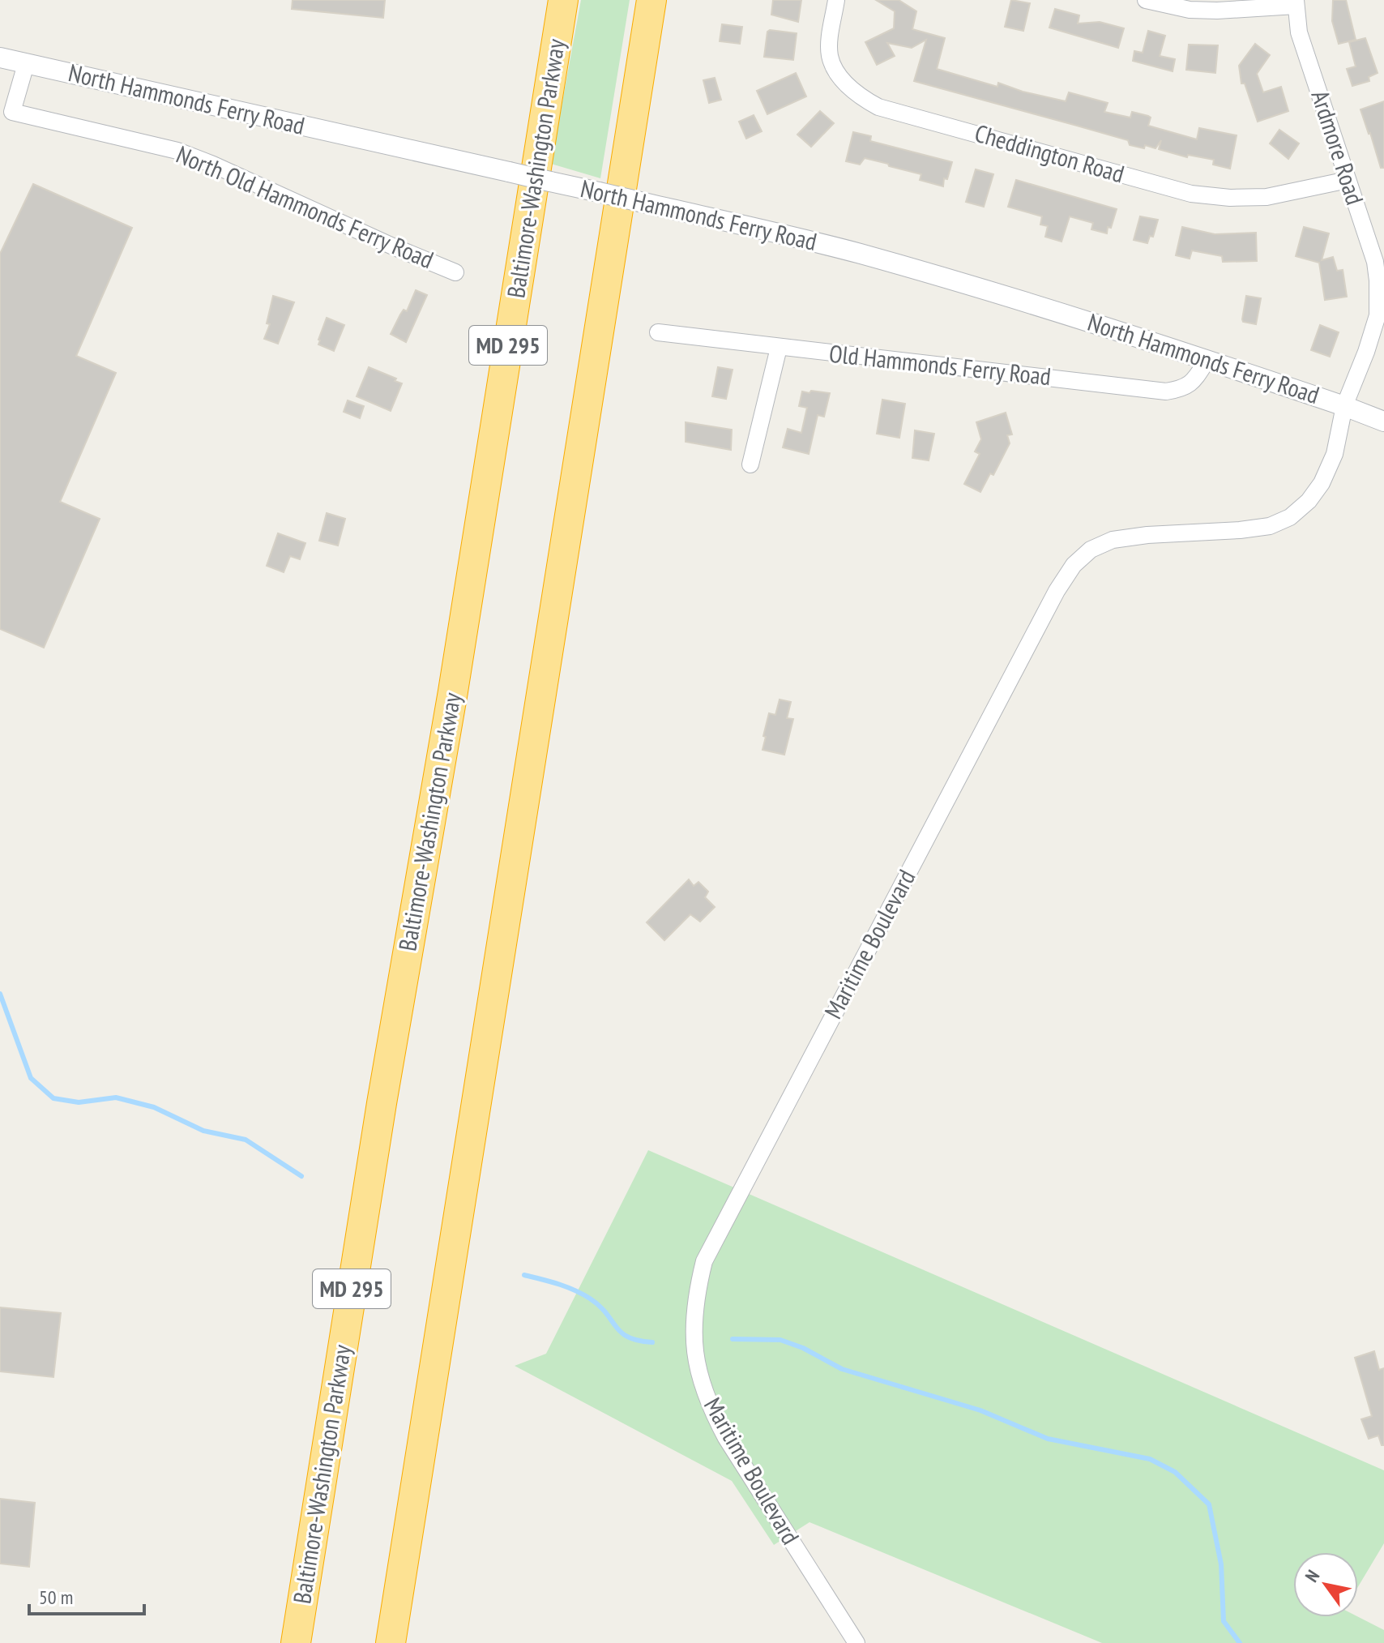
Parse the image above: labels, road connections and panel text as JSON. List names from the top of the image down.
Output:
{
  "streets": {
    "highway": ["Baltimore-Washington Parkway", "MD 295"],
    "street": [
      "North Hammonds Ferry Road",
      "Ardmore Road",
      "Cheddington Road",
      "North Old Hammonds Ferry Road",
      "Old Hammonds Ferry Road",
      "Maritime Boulevard"
    ]
  },
  "crossings": [
    ["North Hammonds Ferry Road", "Ardmore Road"],
    ["North Hammonds Ferry Road", "North Old Hammonds Ferry Road"],
    ["North Hammonds Ferry Road", "Old Hammonds Ferry Road"],
    ["North Hammonds Ferry Road", "Maritime Boulevard"],
    ["Ardmore Road", "Cheddington Road"],
    ["Ardmore Road", "Maritime Boulevard"]
  ],
  "scale_bar": "50 m",
  "north": "top left"
}
